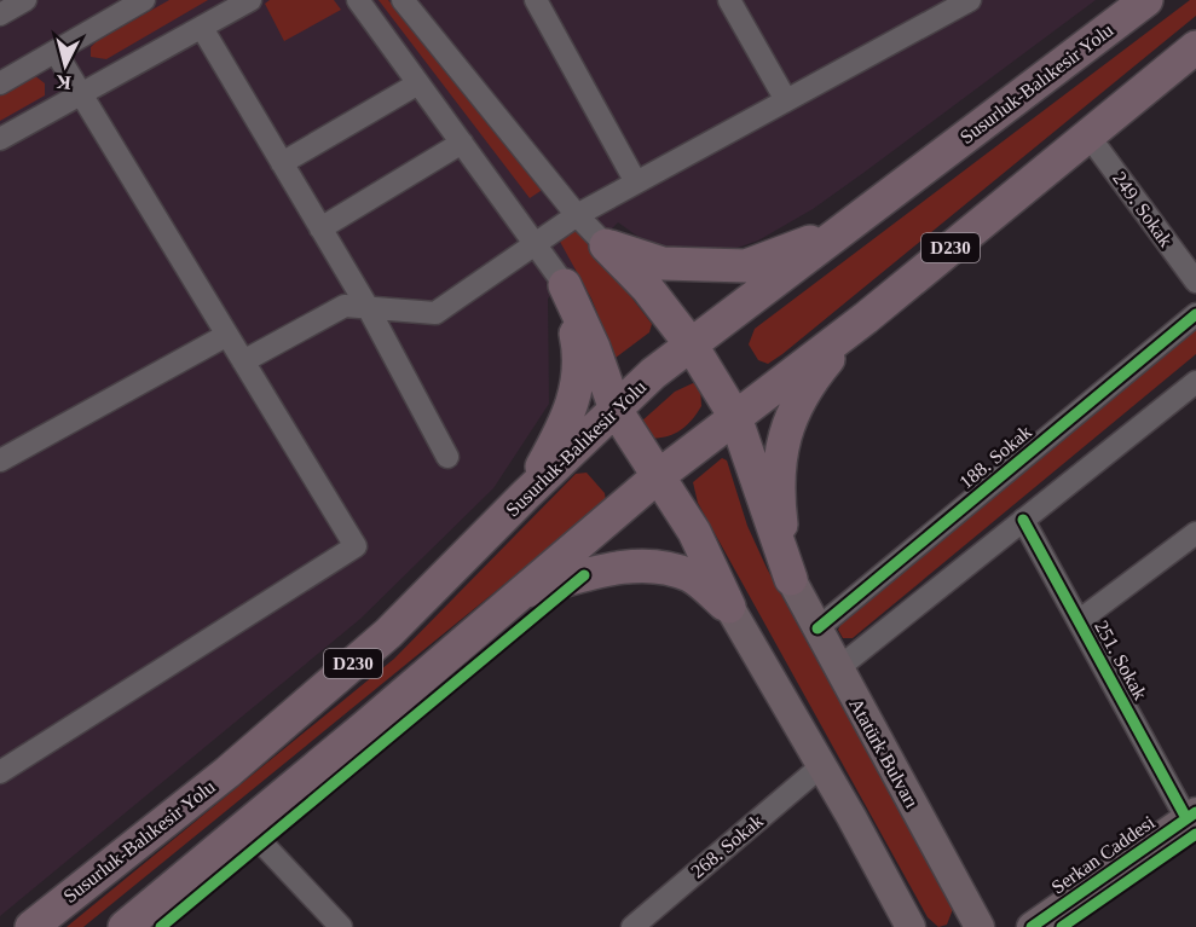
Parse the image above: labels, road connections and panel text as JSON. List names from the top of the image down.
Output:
{
  "streets": {
    "highway": ["Susurluk-Balıkesir Yolu", "D230"],
    "main road": ["Atatürk Bulvarı", "Serkan Caddesi"],
    "street": [
      "249. Sokak",
      "188. Sokak",
      "251. Sokak",
      "268. Sokak"
    ]
  },
  "crossings": [
    ["249. Sokak", "D230"],
    ["188. Sokak", "Atatürk Bulvarı"],
    ["251. Sokak", "Serkan Caddesi"]
  ],
  "north": "bottom"
}
